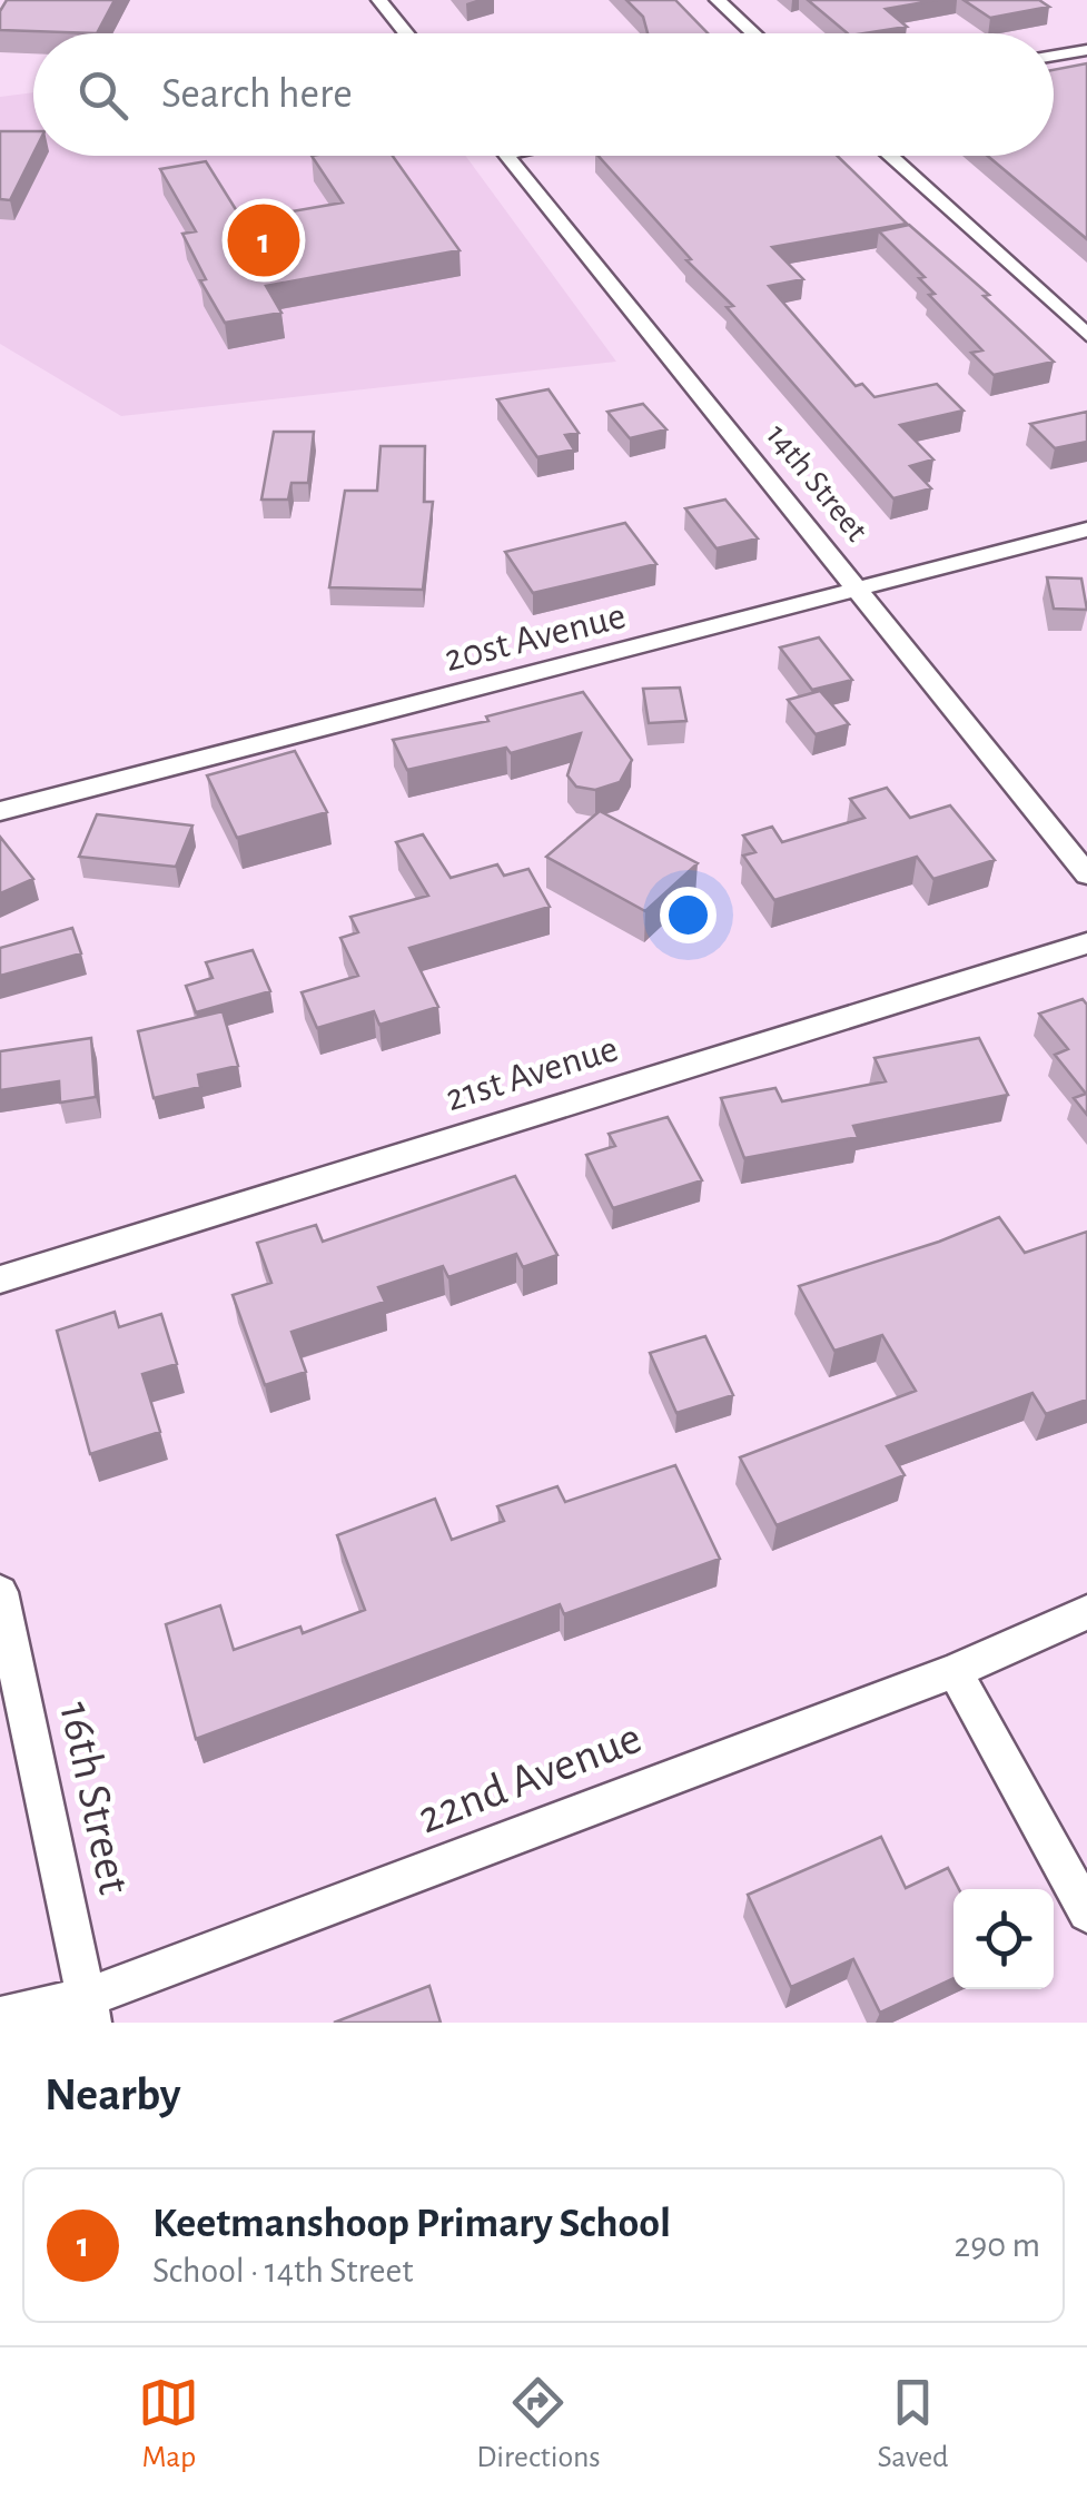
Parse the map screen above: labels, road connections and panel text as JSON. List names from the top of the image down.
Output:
{
  "streets": {
    "street": [
      "14th Street",
      "20st Avenue",
      "21st Avenue",
      "22nd Avenue",
      "16th Street"
    ]
  },
  "crossings": [
    ["14th Street", "20st Avenue"],
    ["22nd Avenue", "16th Street"]
  ],
  "page": {
    "search": "Search here",
    "pins": "1",
    "heading": "Nearby",
    "list": [
      {
        "mark": "1",
        "name": "Keetmanshoop Primary School",
        "note": "School · 14th Street",
        "value": "290 m"
      }
    ],
    "nav": ["Map", "Directions", "Saved"]
  }
}
